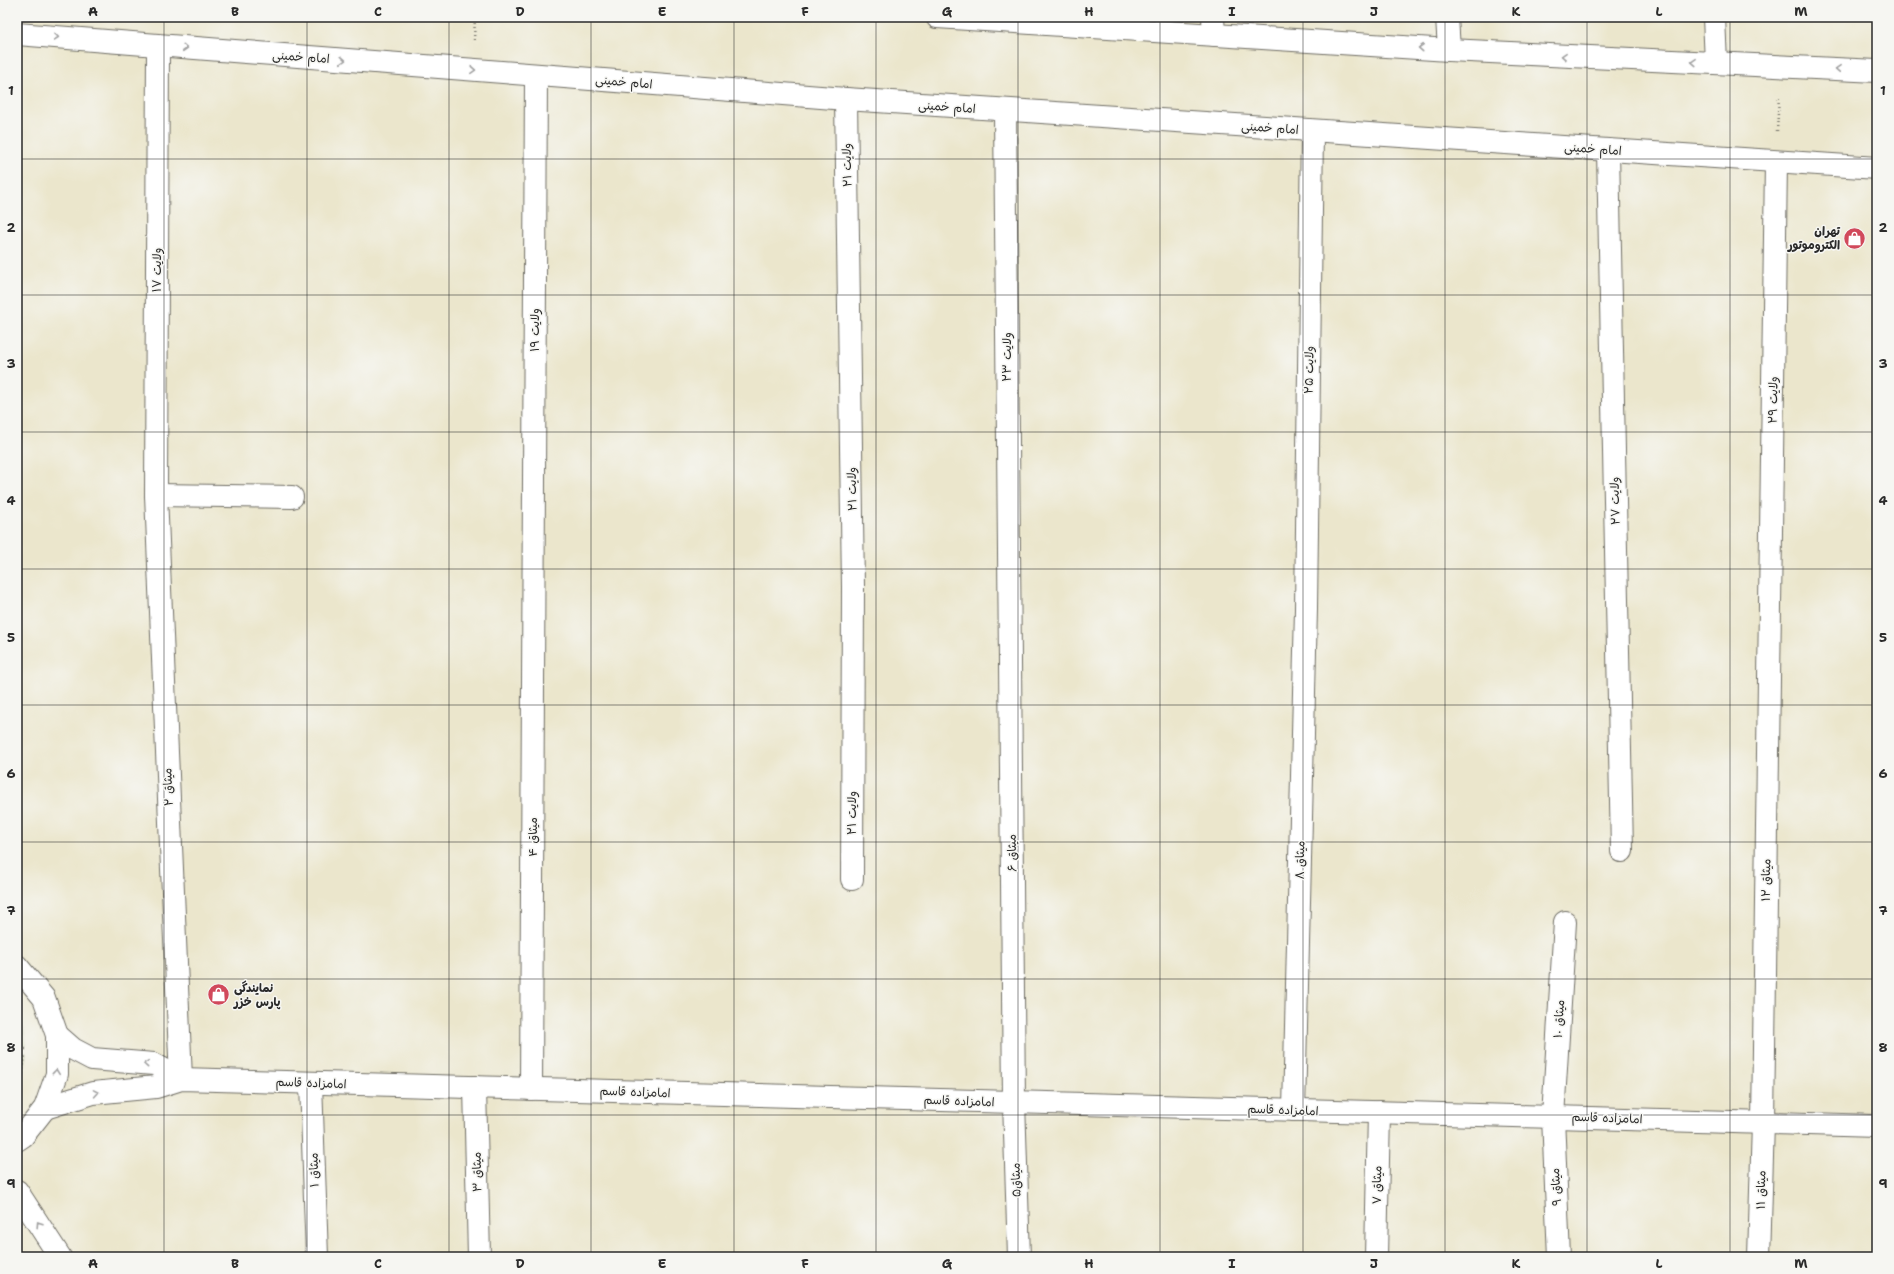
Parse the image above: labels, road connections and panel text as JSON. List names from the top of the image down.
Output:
{
  "streets": {
    "street": [
      "امام خمینی",
      "ولایت ۲۱",
      "ولایت ۱۷",
      "ولایت ۱۹",
      "ولایت ۲۳",
      "ولایت ۲۵",
      "ولایت ۲۹",
      "ولایت ۲۷",
      "میثاق ۲",
      "میثاق ۴",
      "میثاق ۶",
      "میثاق ۸",
      "میثاق ۱۲",
      "میثاق ۱۰",
      "امامزاده قاسم",
      "میثاق ۱",
      "میثاق ۳",
      "میثاق۵",
      "میثاق ۷",
      "میثاق ۹",
      "میثاق ۱۱"
    ]
  },
  "crossings": [
    ["امام خمینی", "ولایت ۲۱"],
    ["امام خمینی", "ولایت ۱۷"],
    ["امام خمینی", "ولایت ۱۹"],
    ["امام خمینی", "ولایت ۲۳"],
    ["امام خمینی", "ولایت ۲۵"],
    ["امام خمینی", "ولایت ۲۹"],
    ["امام خمینی", "ولایت ۲۷"],
    ["ولایت ۱۷", "میثاق ۲"],
    ["ولایت ۱۹", "میثاق ۴"],
    ["ولایت ۲۳", "میثاق ۶"],
    ["ولایت ۲۵", "میثاق ۸"],
    ["ولایت ۲۹", "میثاق ۱۲"],
    ["میثاق ۲", "امامزاده قاسم"],
    ["میثاق ۴", "امامزاده قاسم"],
    ["میثاق ۶", "امامزاده قاسم"],
    ["میثاق ۶", "میثاق۵"],
    ["میثاق ۸", "امامزاده قاسم"],
    ["میثاق ۱۲", "امامزاده قاسم"],
    ["میثاق ۱۲", "میثاق ۱۱"],
    ["میثاق ۱۰", "امامزاده قاسم"],
    ["میثاق ۱۰", "میثاق ۹"],
    ["امامزاده قاسم", "میثاق ۱"],
    ["امامزاده قاسم", "میثاق ۳"],
    ["امامزاده قاسم", "میثاق۵"],
    ["امامزاده قاسم", "میثاق ۷"],
    ["امامزاده قاسم", "میثاق ۹"],
    ["امامزاده قاسم", "میثاق ۱۱"]
  ],
  "places": {
    "shop": ["تهران الکتروموتور", "نمایندگی پارس خزر"]
  },
  "grid": {
    "columns": [
      "A",
      "B",
      "C",
      "D",
      "E",
      "F",
      "G",
      "H",
      "I",
      "J",
      "K",
      "L",
      "M"
    ],
    "rows": [
      "1",
      "2",
      "3",
      "4",
      "5",
      "6",
      "7",
      "8",
      "9"
    ]
  }
}
